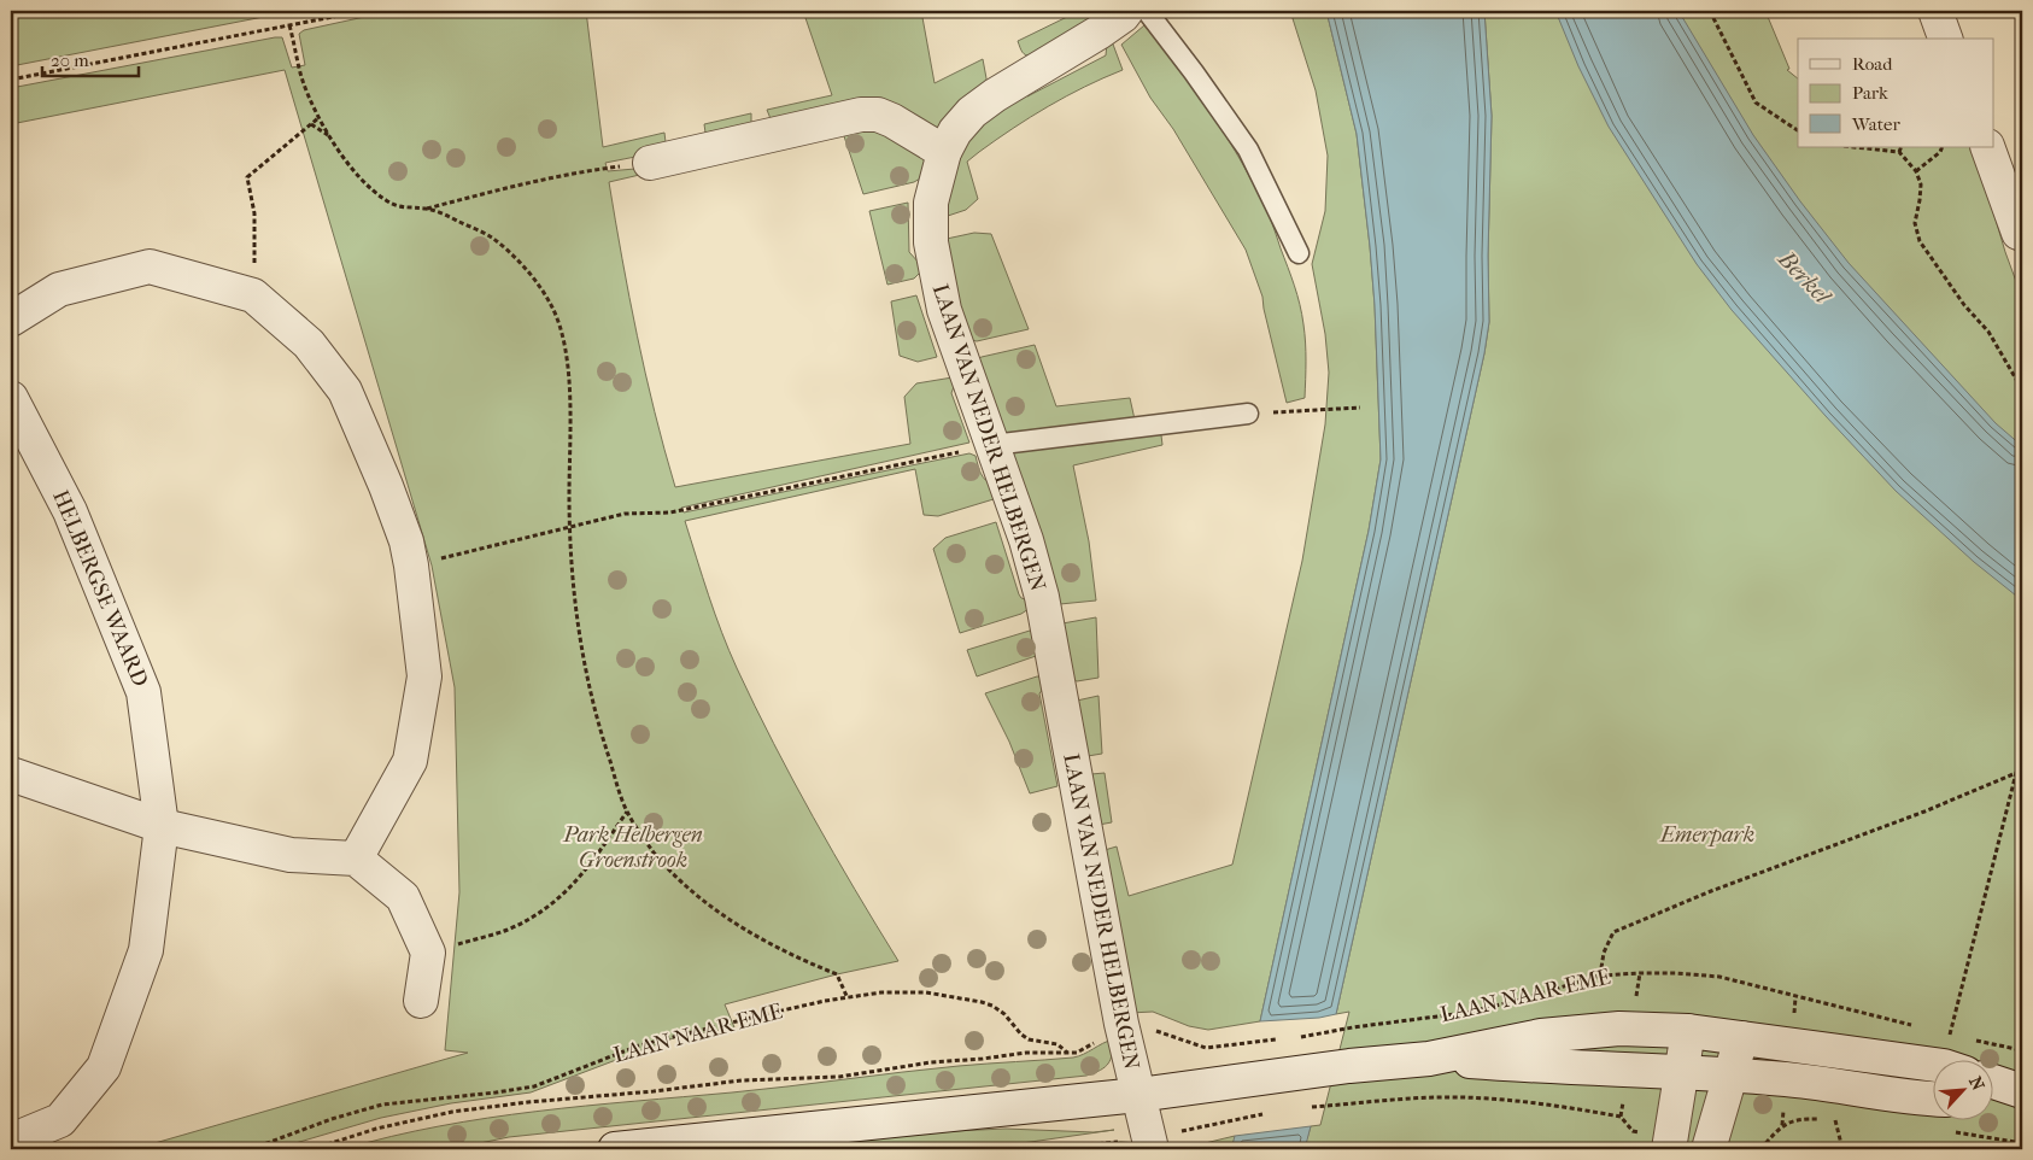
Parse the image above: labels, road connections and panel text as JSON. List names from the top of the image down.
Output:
{
  "streets": {
    "street": ["LAAN VAN NEDER HELBERGEN", "HELBERGSE WAARD", "LAAN NAAR EME"]
  },
  "crossings": [
    ["LAAN VAN NEDER HELBERGEN", "LAAN NAAR EME"]
  ],
  "water": ["Berkel"],
  "parks": ["Park Helbergen Groenstrook", "Emerpark"],
  "legend": ["Road", "Park", "Water"],
  "scale_bar": "20 m",
  "north": "top right"
}
